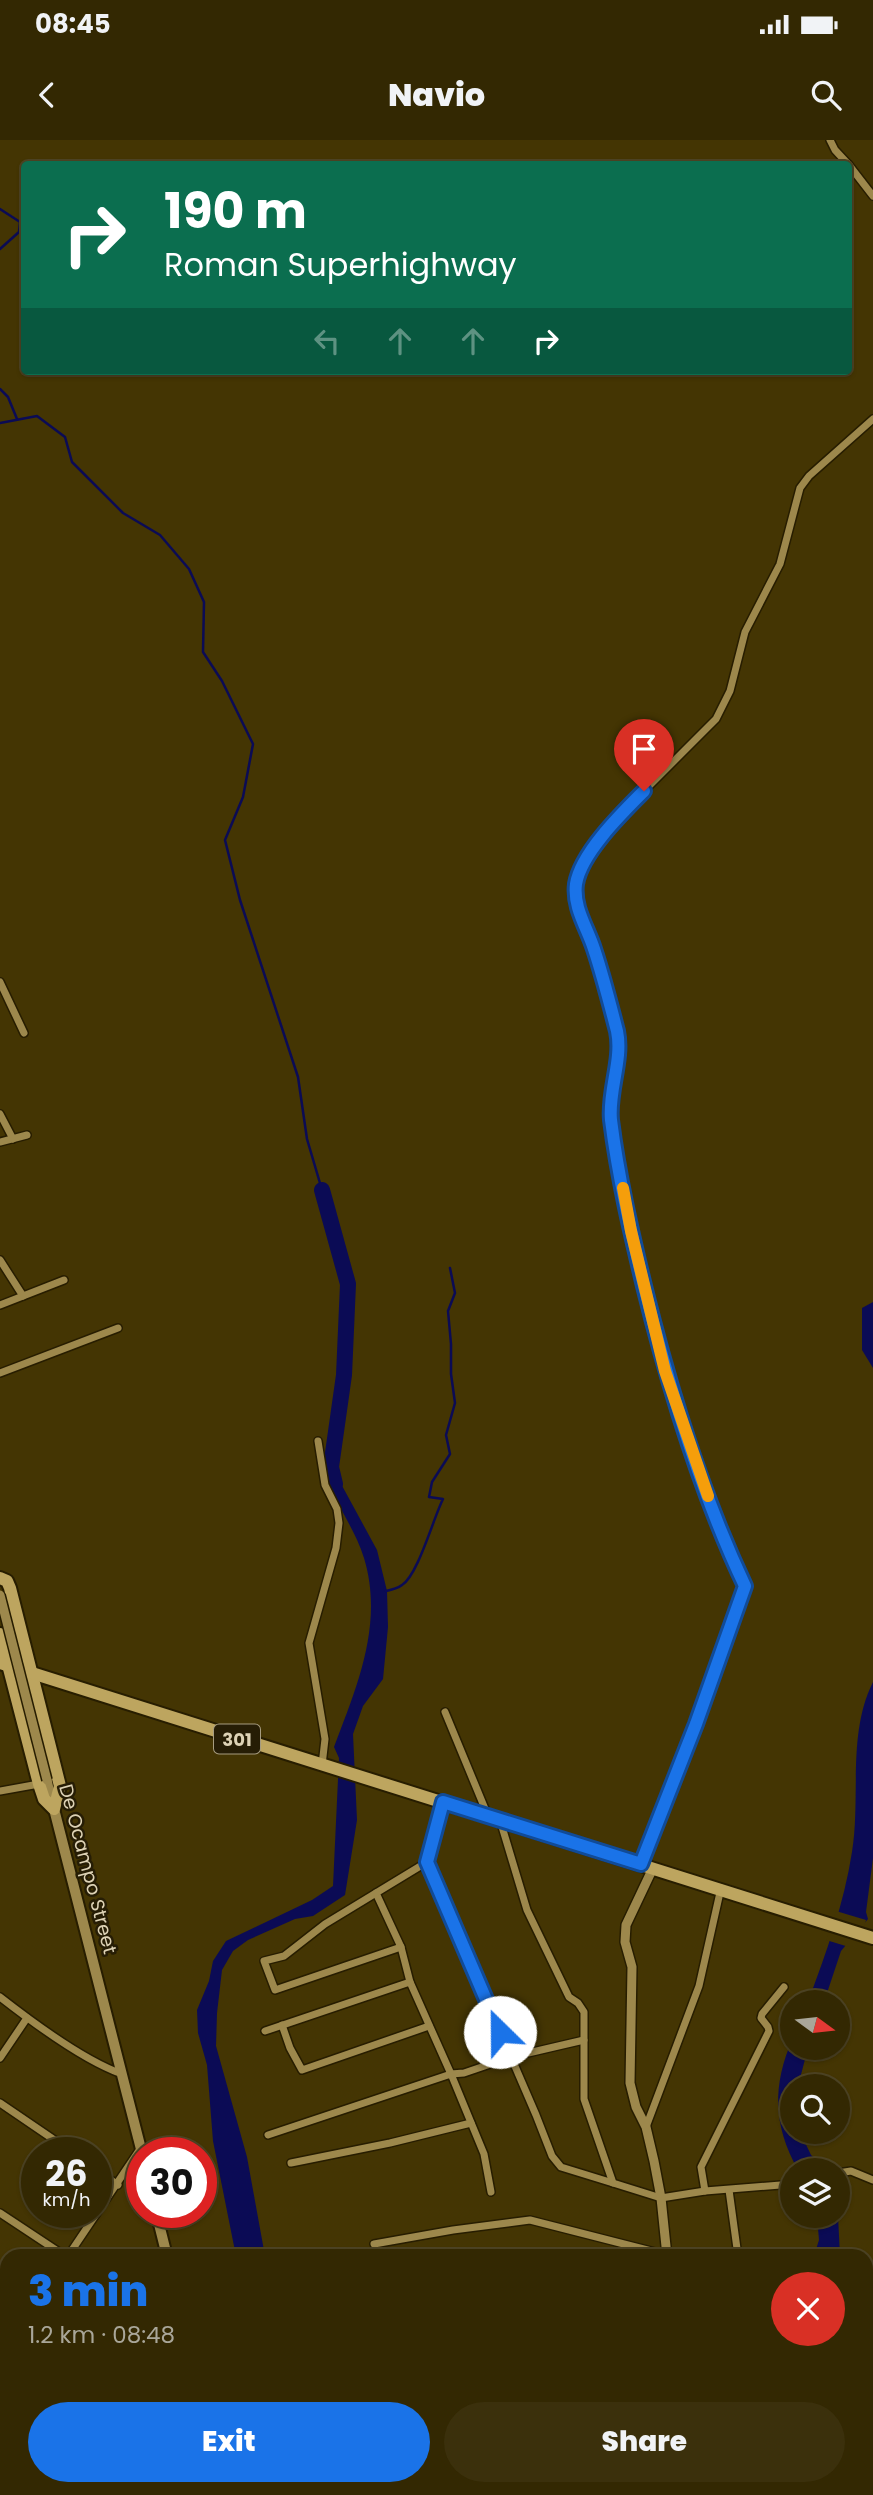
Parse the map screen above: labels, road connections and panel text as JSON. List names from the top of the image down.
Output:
{
  "streets": {
    "main road": ["301", "De Ocampo Street"]
  },
  "north": "right",
  "page": {
    "status": "08:45",
    "header": "Navio",
    "turn": ["190 m", "Roman Superhighway"],
    "speed": "26 km/h",
    "limit": "30",
    "heading": ["3 min", "1.2 km · 08:48"],
    "buttons": ["Exit", "Share"]
  }
}
